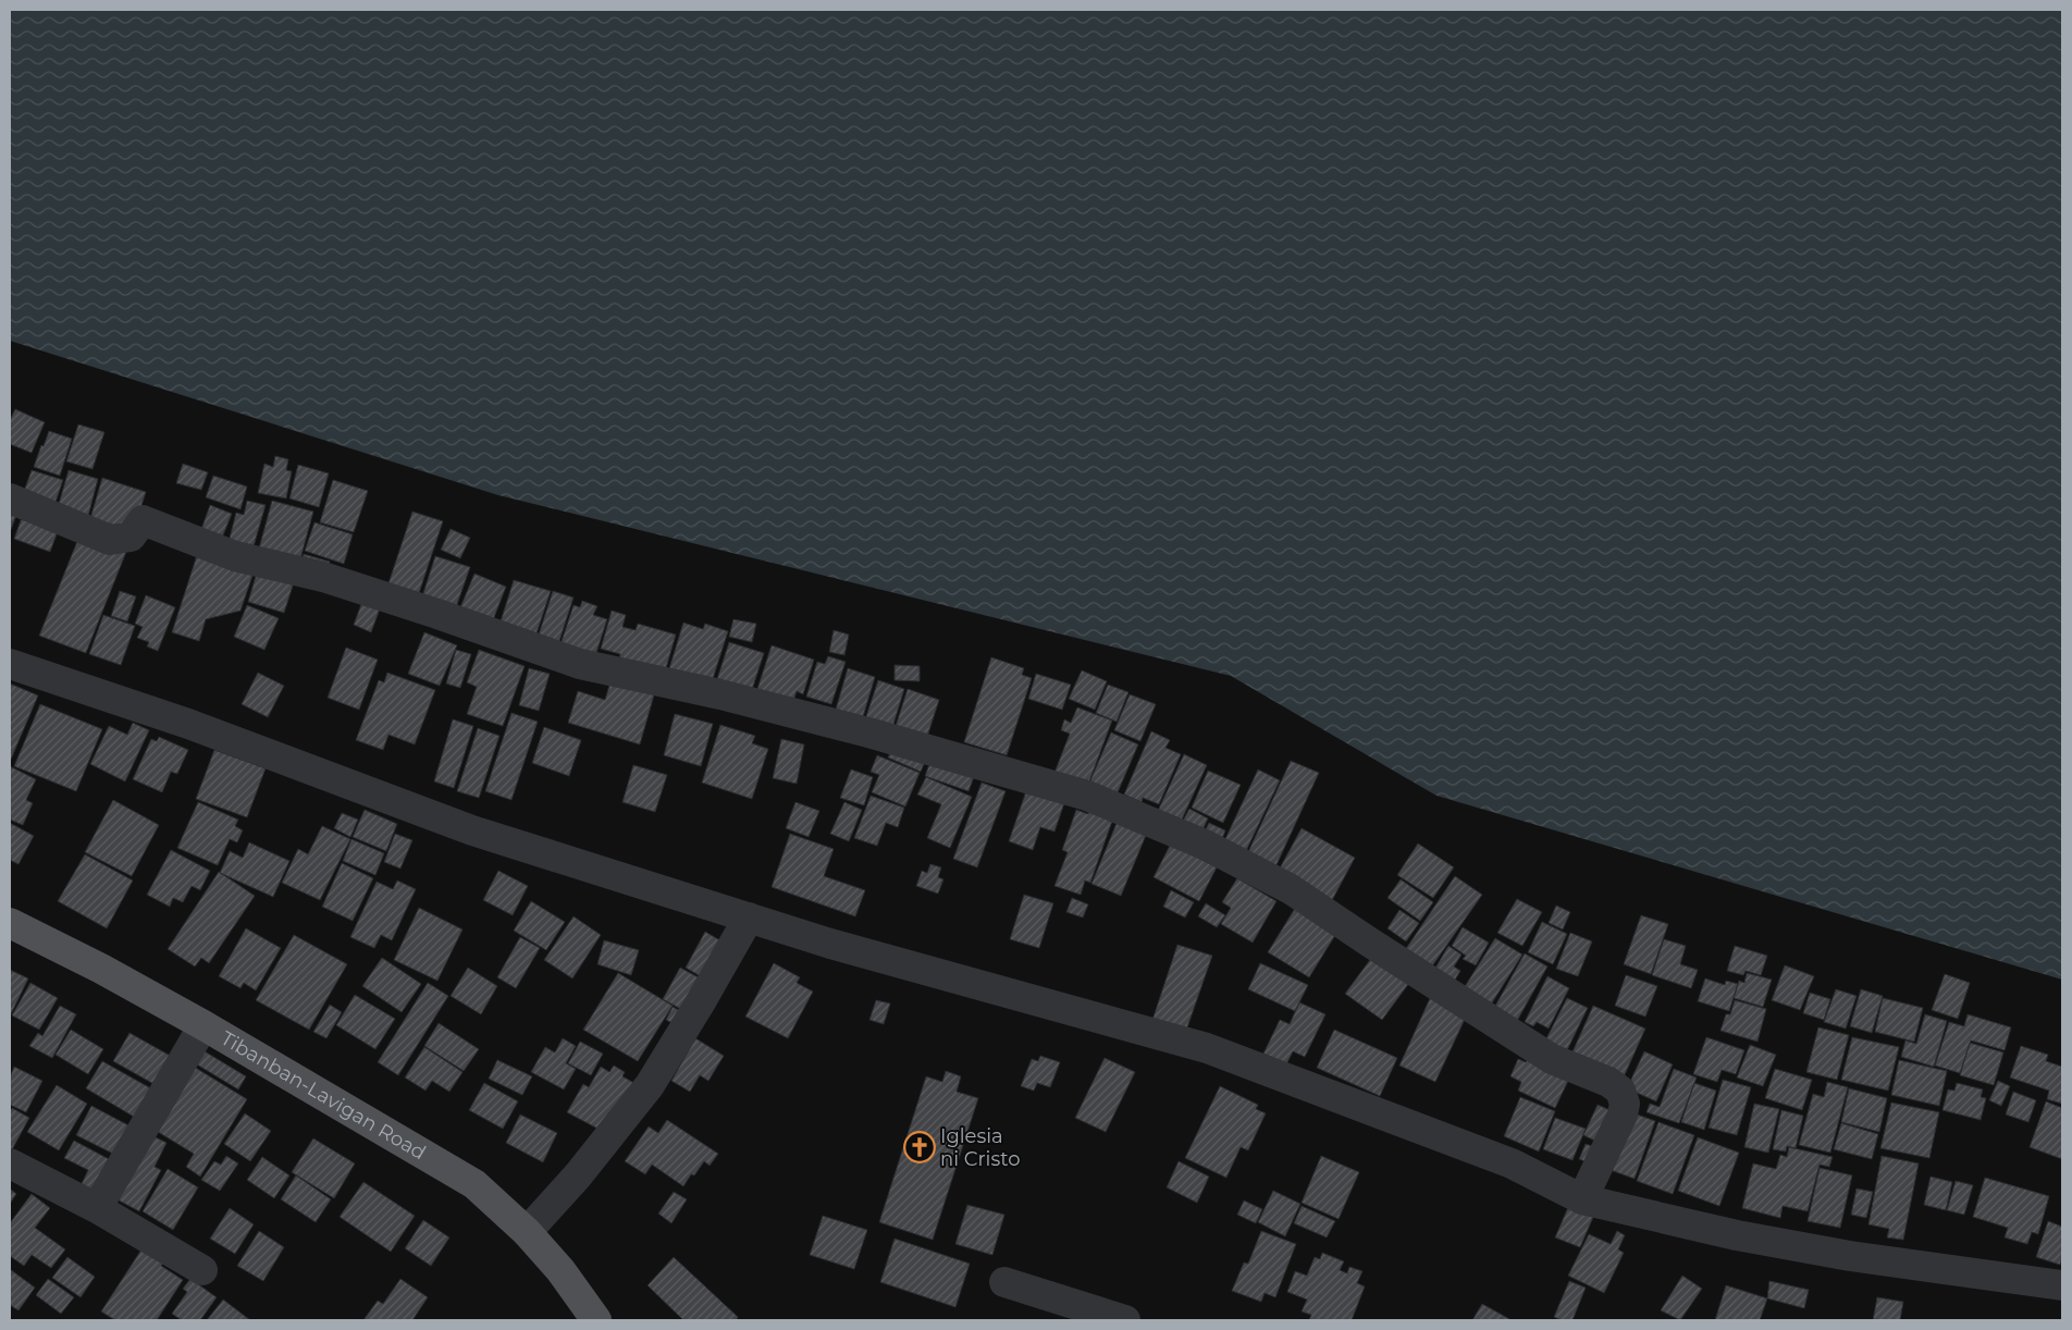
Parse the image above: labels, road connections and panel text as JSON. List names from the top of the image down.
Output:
{
  "streets": {
    "main road": ["Tibanban-Lavigan Road"]
  },
  "places": {
    "church": ["Iglesia ni Cristo"]
  }
}
